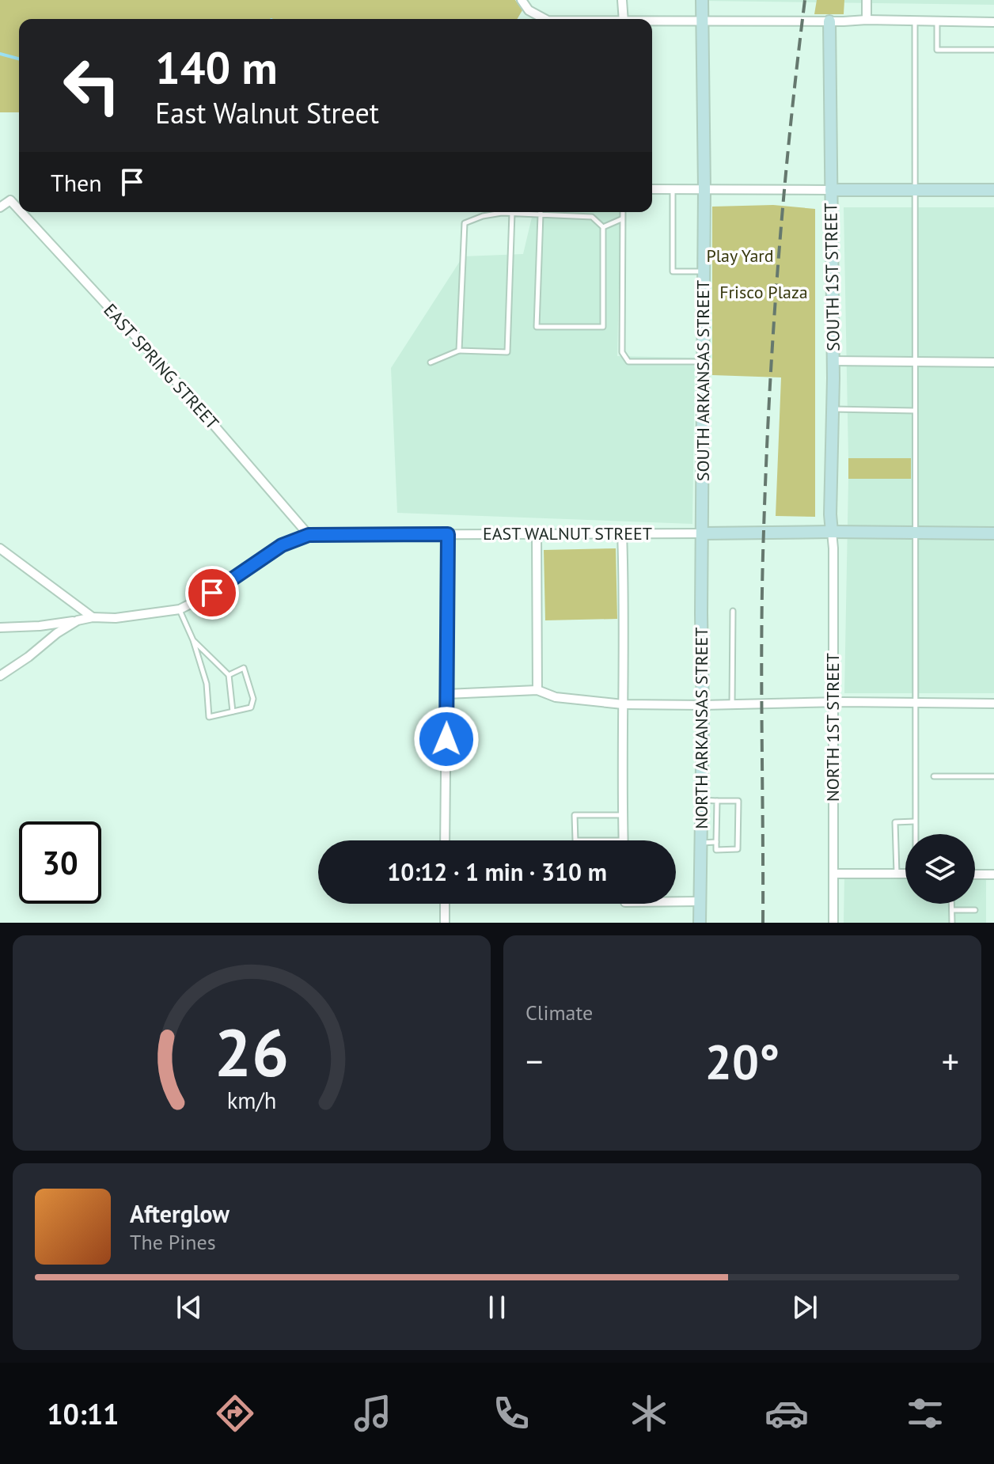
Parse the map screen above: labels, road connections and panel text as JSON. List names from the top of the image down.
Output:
{
  "streets": {
    "street": [
      "SOUTH 1ST STREET",
      "EAST SPRING STREET",
      "SOUTH ARKANSAS STREET",
      "EAST WALNUT STREET",
      "NORTH 1ST STREET",
      "NORTH ARKANSAS STREET"
    ]
  },
  "crossings": [
    ["SOUTH 1ST STREET", "EAST WALNUT STREET"],
    ["SOUTH 1ST STREET", "NORTH 1ST STREET"],
    ["EAST SPRING STREET", "EAST WALNUT STREET"],
    ["SOUTH ARKANSAS STREET", "EAST WALNUT STREET"],
    ["SOUTH ARKANSAS STREET", "NORTH ARKANSAS STREET"],
    ["EAST WALNUT STREET", "NORTH 1ST STREET"],
    ["EAST WALNUT STREET", "NORTH ARKANSAS STREET"]
  ],
  "parks": ["Play Yard", "Frisco Plaza"],
  "page": {
    "turn": ["140 m", "East Walnut Street"],
    "then": "Then",
    "limit": "30",
    "trip": "10:12 · 1 min · 310 m",
    "tile": "Climate",
    "heat": ["−", "20°", "+"],
    "song": ["Afterglow", "The Pines"],
    "tabs": "10:11",
    "gauge": ["26", "km/h"]
  }
}
